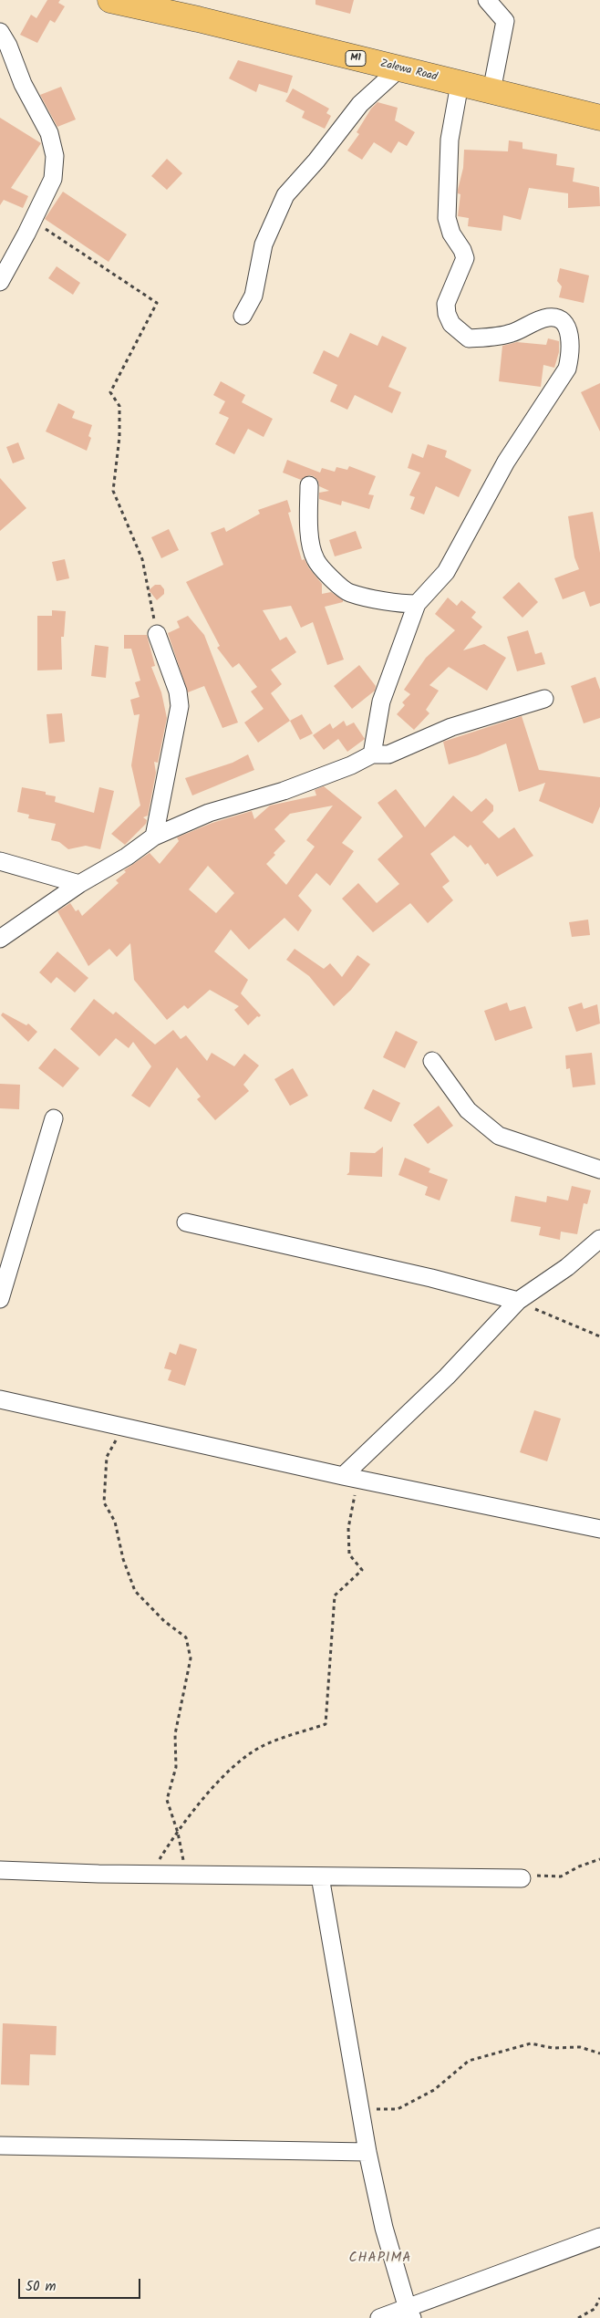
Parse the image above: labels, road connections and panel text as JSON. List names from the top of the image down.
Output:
{
  "streets": {
    "highway": ["M1", "Zalewa Road"]
  },
  "districts": ["CHAPIMA"],
  "scale_bar": "50 m"
}
